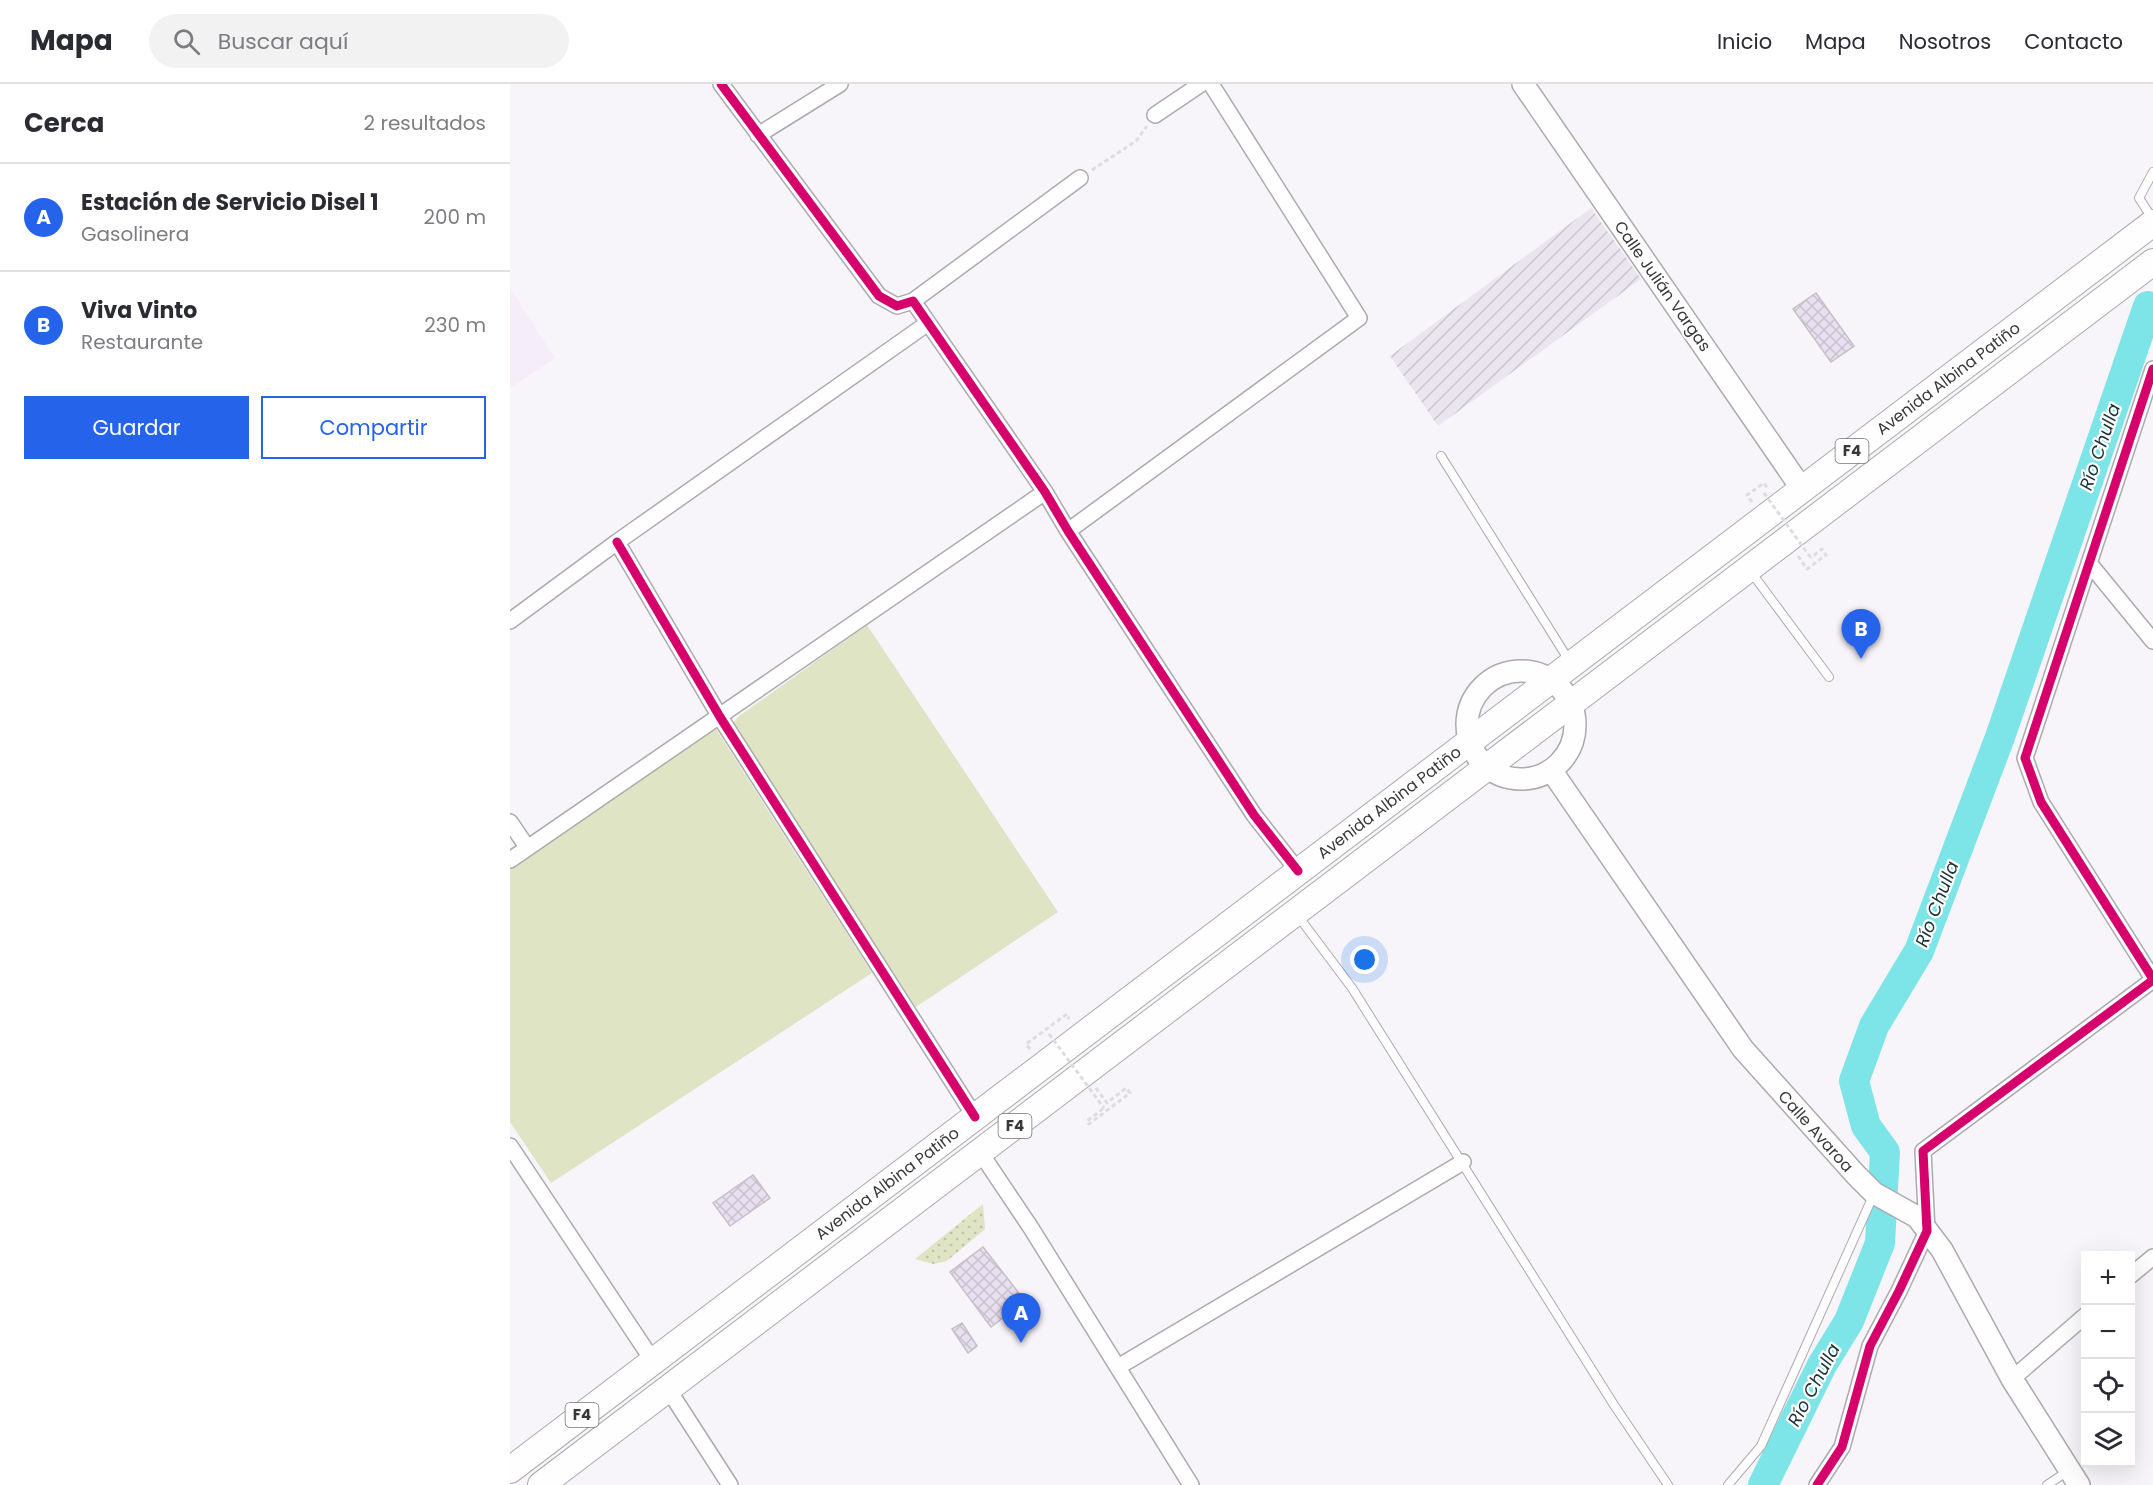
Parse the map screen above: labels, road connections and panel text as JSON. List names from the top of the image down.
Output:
{
  "streets": {
    "highway": ["Avenida Albina Patiño", "F4"],
    "main road": ["Calle Julián Vargas", "Calle Avaroa"]
  },
  "crossings": [
    ["Calle Julián Vargas", "Avenida Albina Patiño"]
  ],
  "water": ["Río Chulla"],
  "page": {
    "header": "Mapa",
    "search": "Buscar aquí",
    "nav": [
      "Inicio",
      "Mapa",
      "Nosotros",
      "Contacto"
    ],
    "heading": ["Cerca", "2 resultados"],
    "list": [
      {
        "mark": "A",
        "name": "Estación de Servicio Disel 1",
        "note": "Gasolinera",
        "value": "200 m"
      },
      {
        "mark": "B",
        "name": "Viva Vinto",
        "note": "Restaurante",
        "value": "230 m"
      }
    ],
    "buttons": ["Guardar", "Compartir"],
    "pins": ["B", "A"],
    "map_buttons": ["+", "−"]
  }
}
